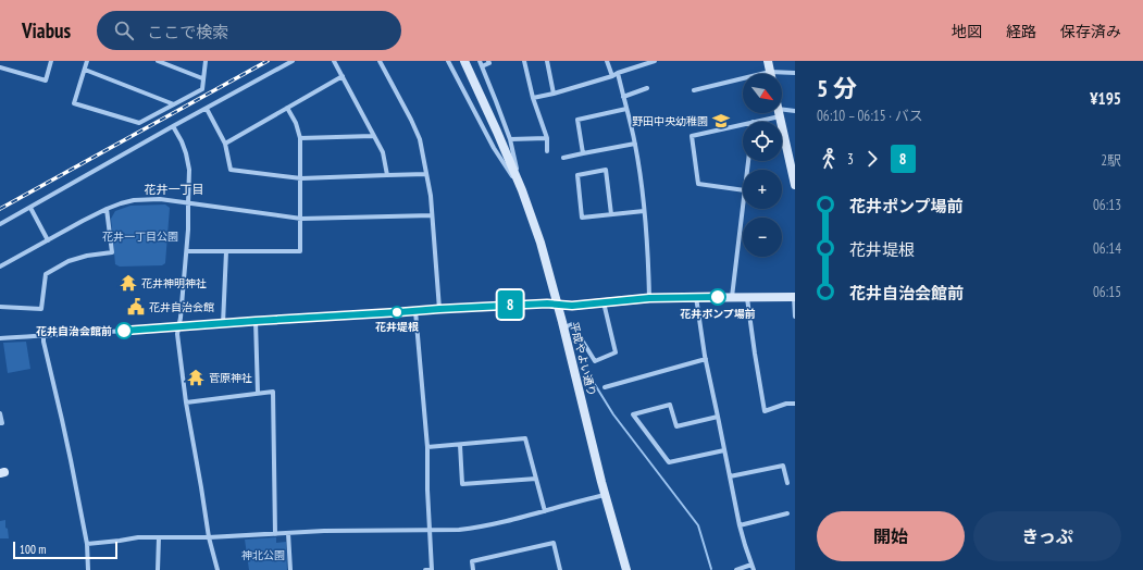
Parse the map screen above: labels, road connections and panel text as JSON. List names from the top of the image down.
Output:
{
  "streets": {
    "street": ["平成やよい通り"]
  },
  "districts": ["花井一丁目"],
  "parks": ["花井一丁目公園", "神北公園"],
  "places": {
    "school or university": ["野田中央幼稚園"],
    "temple": ["花井神明神社", "菅原神社"],
    "other": ["花井ポンプ場前", "花井堤根", "花井自治会館前"],
    "public building": ["花井自治会館"]
  },
  "lines": ["bus line 8"],
  "scale_bar": "100 m",
  "north": "bottom right",
  "page": {
    "header": "Viabus",
    "search": "ここで検索",
    "nav": ["地図", "経路", "保存済み"],
    "on_map": "8",
    "heading": ["5 分", "06:10 – 06:15 · バス", "¥195"],
    "map_buttons": ["+", "−"],
    "legs": ["3", "8", "2駅"],
    "list": [
      {
        "name": "花井ポンプ場前",
        "value": "06:13"
      },
      {
        "name": "花井堤根",
        "value": "06:14"
      },
      {
        "name": "花井自治会館前",
        "value": "06:15"
      }
    ],
    "buttons": ["開始", "きっぷ"],
    "scale": "100 m"
  }
}
